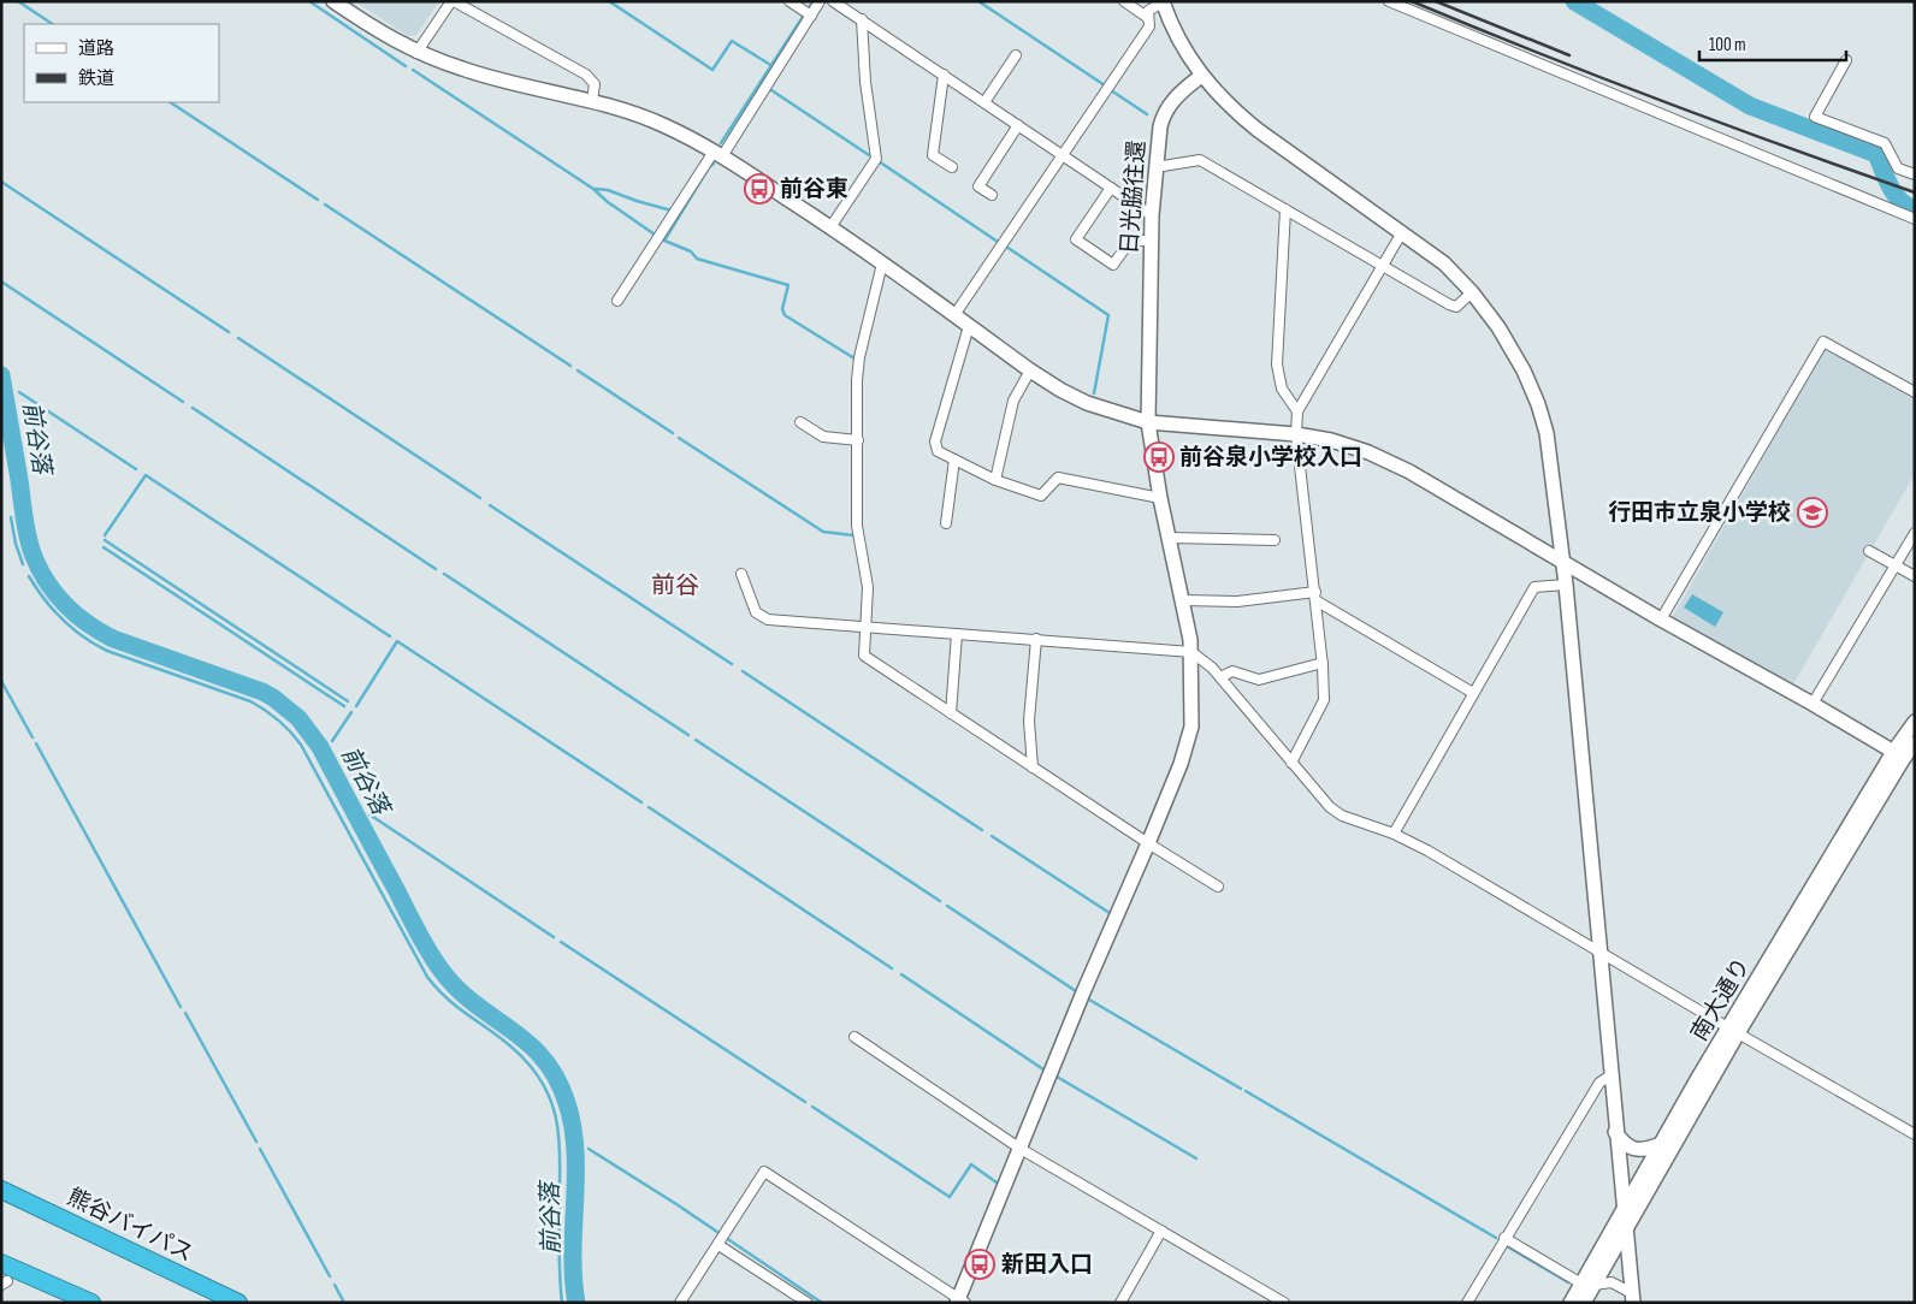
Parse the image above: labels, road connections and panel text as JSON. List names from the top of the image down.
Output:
{
  "streets": {
    "highway": ["熊谷バイパス"],
    "street": ["日光脇往還", "南大通り"]
  },
  "districts": ["前谷"],
  "water": ["前谷落"],
  "places": {
    "bus stop": ["前谷東", "前谷泉小学校入口", "新田入口"],
    "school or university": ["行田市立泉小学校"]
  },
  "legend": ["道路", "鉄道"],
  "scale_bar": "100 m"
}
